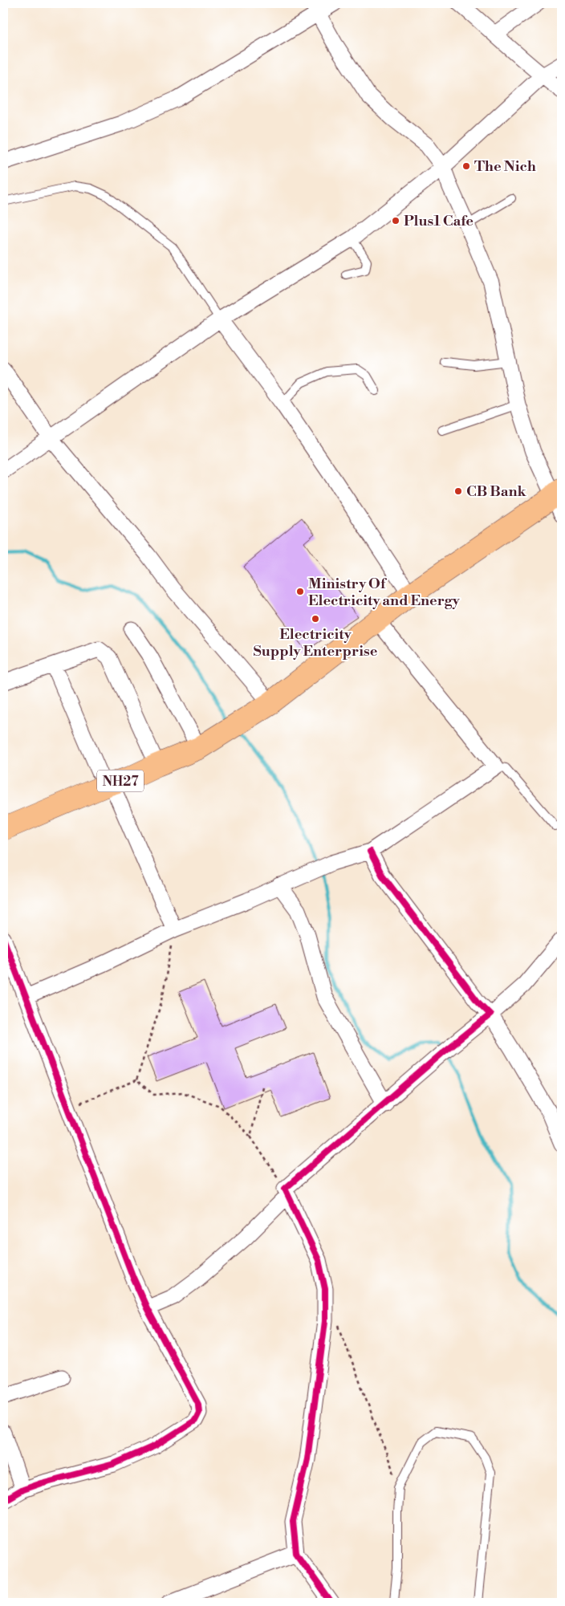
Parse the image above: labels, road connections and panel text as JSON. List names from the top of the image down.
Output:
{
  "streets": {
    "main road": ["NH27"]
  },
  "places": [
    "The Nich",
    "Plus1 Cafe",
    "CB Bank",
    "Ministry Of Electricity and Energy",
    "Electricity Supply Enterprise"
  ]
}
